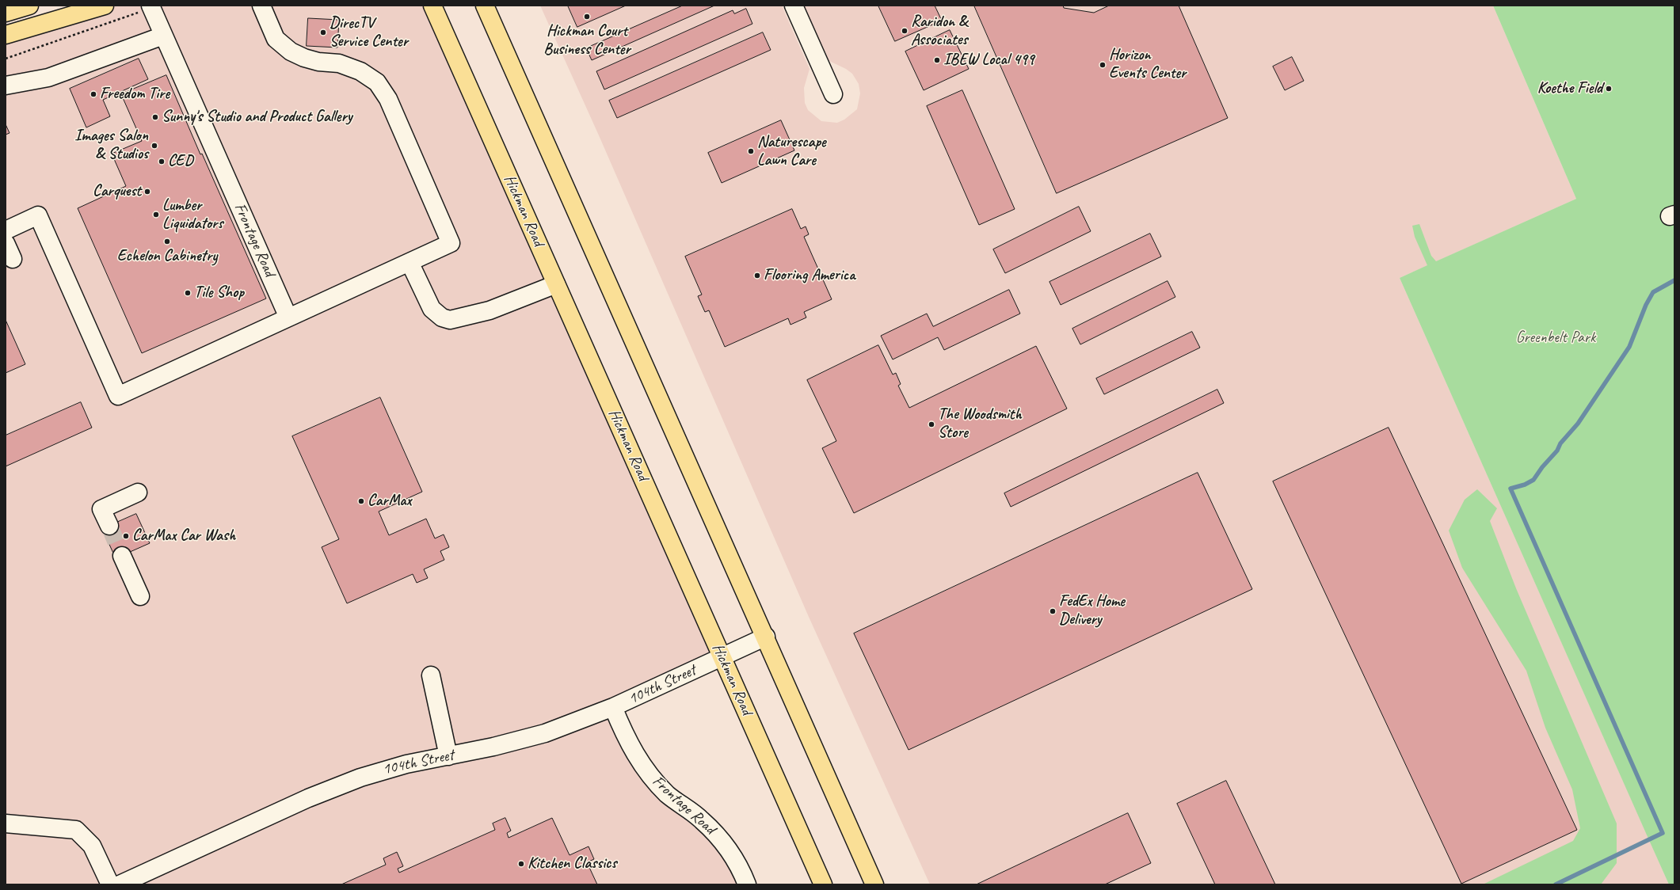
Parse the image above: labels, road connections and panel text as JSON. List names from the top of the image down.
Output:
{
  "streets": {
    "main road": ["Hickman Road"],
    "street": ["Frontage Road", "104th Street"]
  },
  "crossings": [
    ["Hickman Road", "104th Street"],
    ["Frontage Road", "104th Street"]
  ],
  "parks": ["Greenbelt Park"],
  "places": [
    "Hickman Court Business Center",
    "Raridon & Associates",
    "DirecTV Service Center",
    "IBEW Local 499",
    "Horizon Events Center",
    "Koethe Field",
    "Freedom Tire",
    "Sunny's Studio and Product Gallery",
    "Images Salon & Studios",
    "Naturescape Lawn Care",
    "CED",
    "Carquest",
    "Lumber Liquidators",
    "Echelon Cabinetry",
    "Flooring America",
    "Tile Shop",
    "The Woodsmith Store",
    "CarMax",
    "CarMax Car Wash",
    "FedEx Home Delivery",
    "Kitchen Classics"
  ]
}
